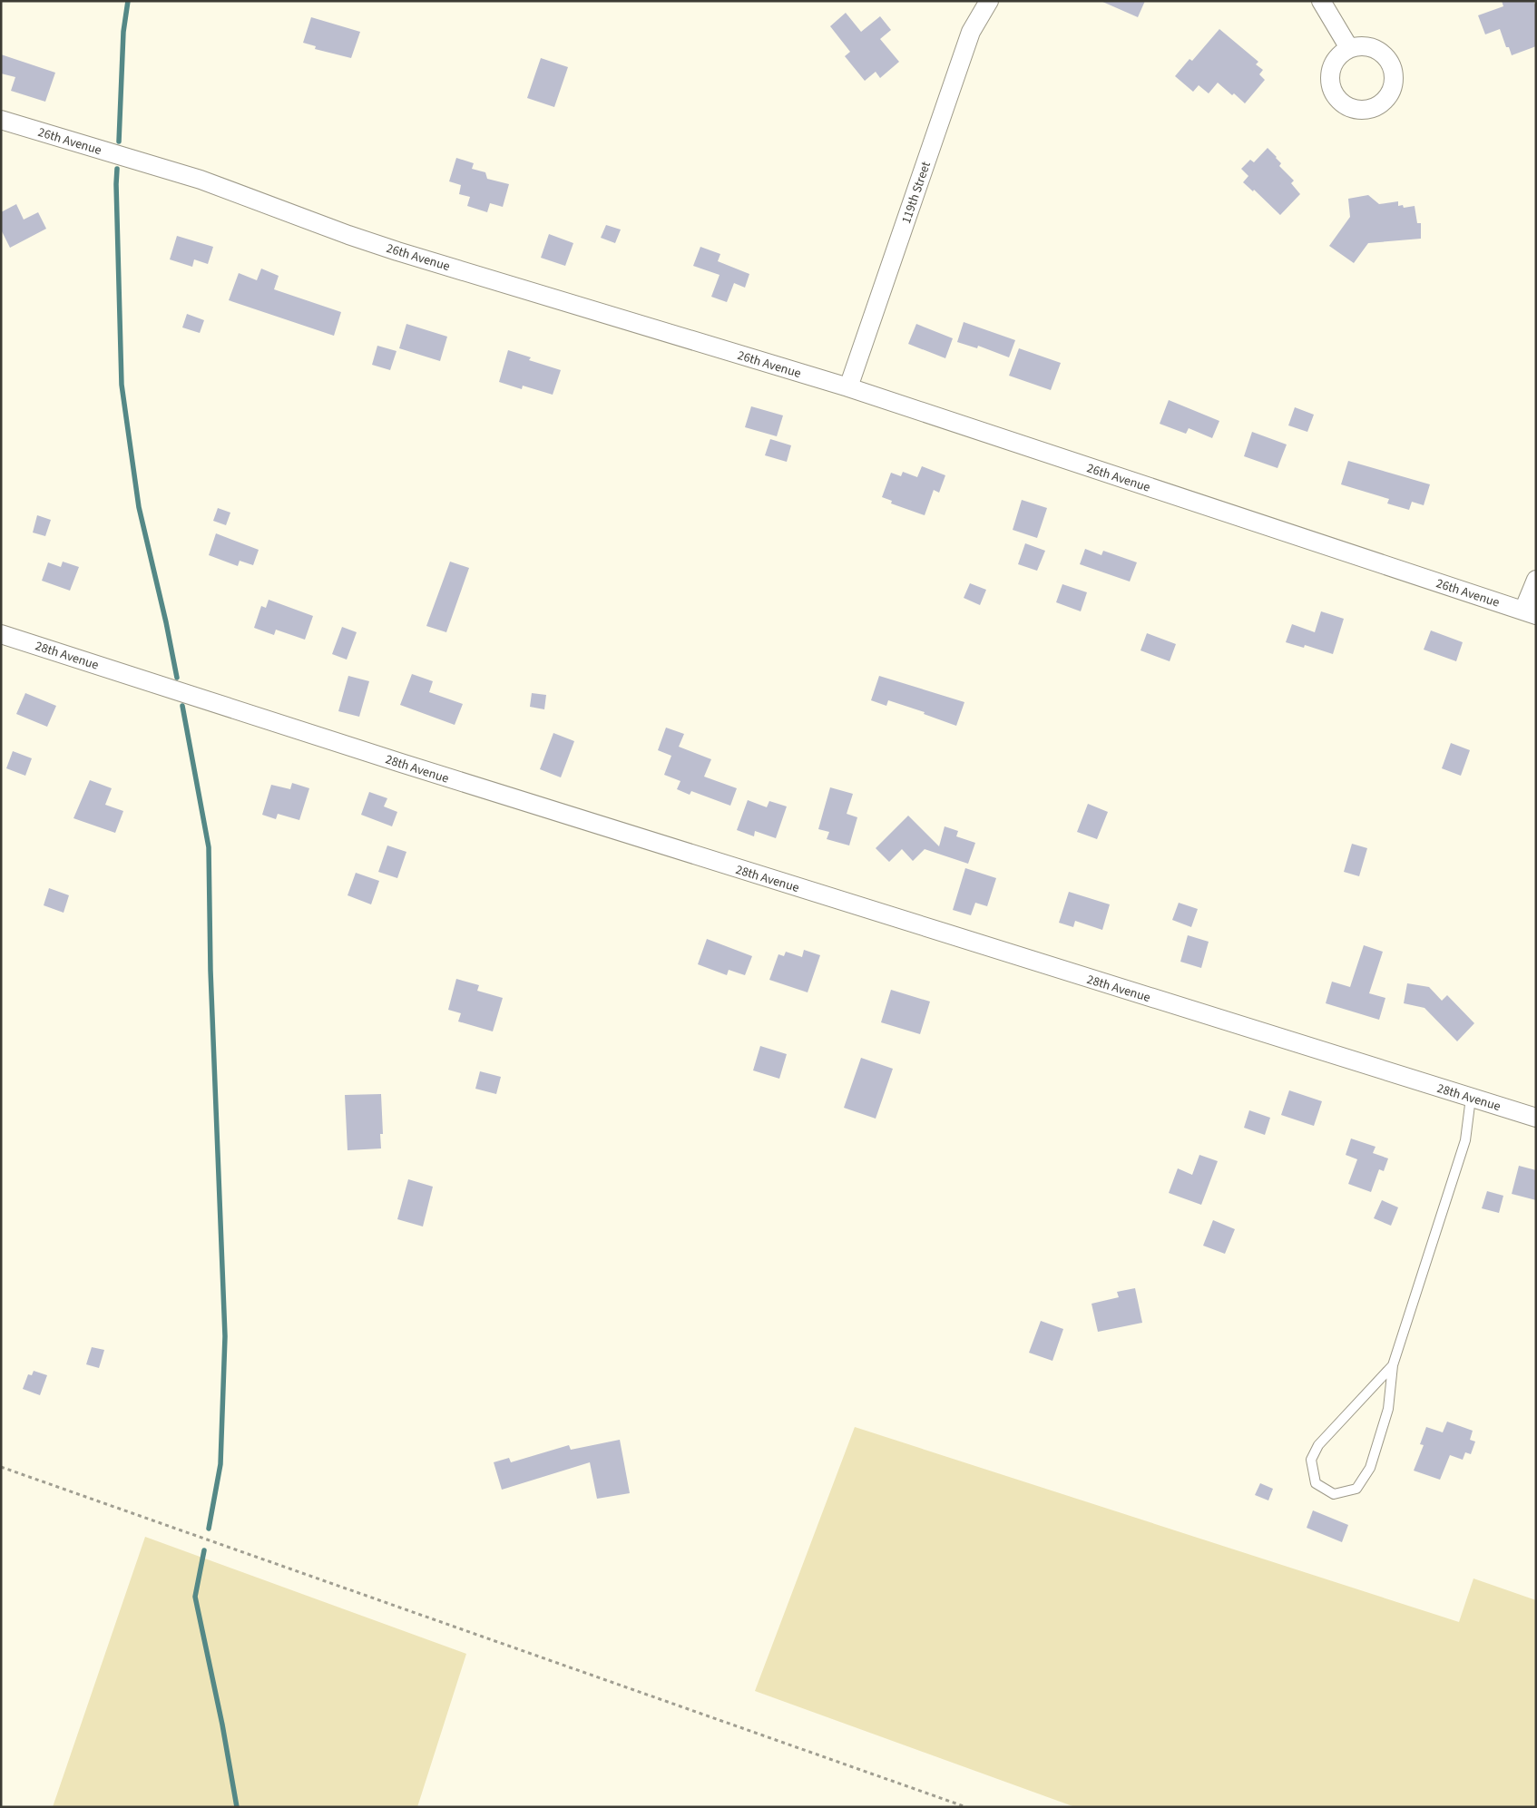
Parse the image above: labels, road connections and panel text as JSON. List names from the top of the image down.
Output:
{
  "streets": {
    "street": ["26th Avenue", "119th Street", "28th Avenue"]
  },
  "crossings": [
    ["26th Avenue", "119th Street"]
  ]
}
